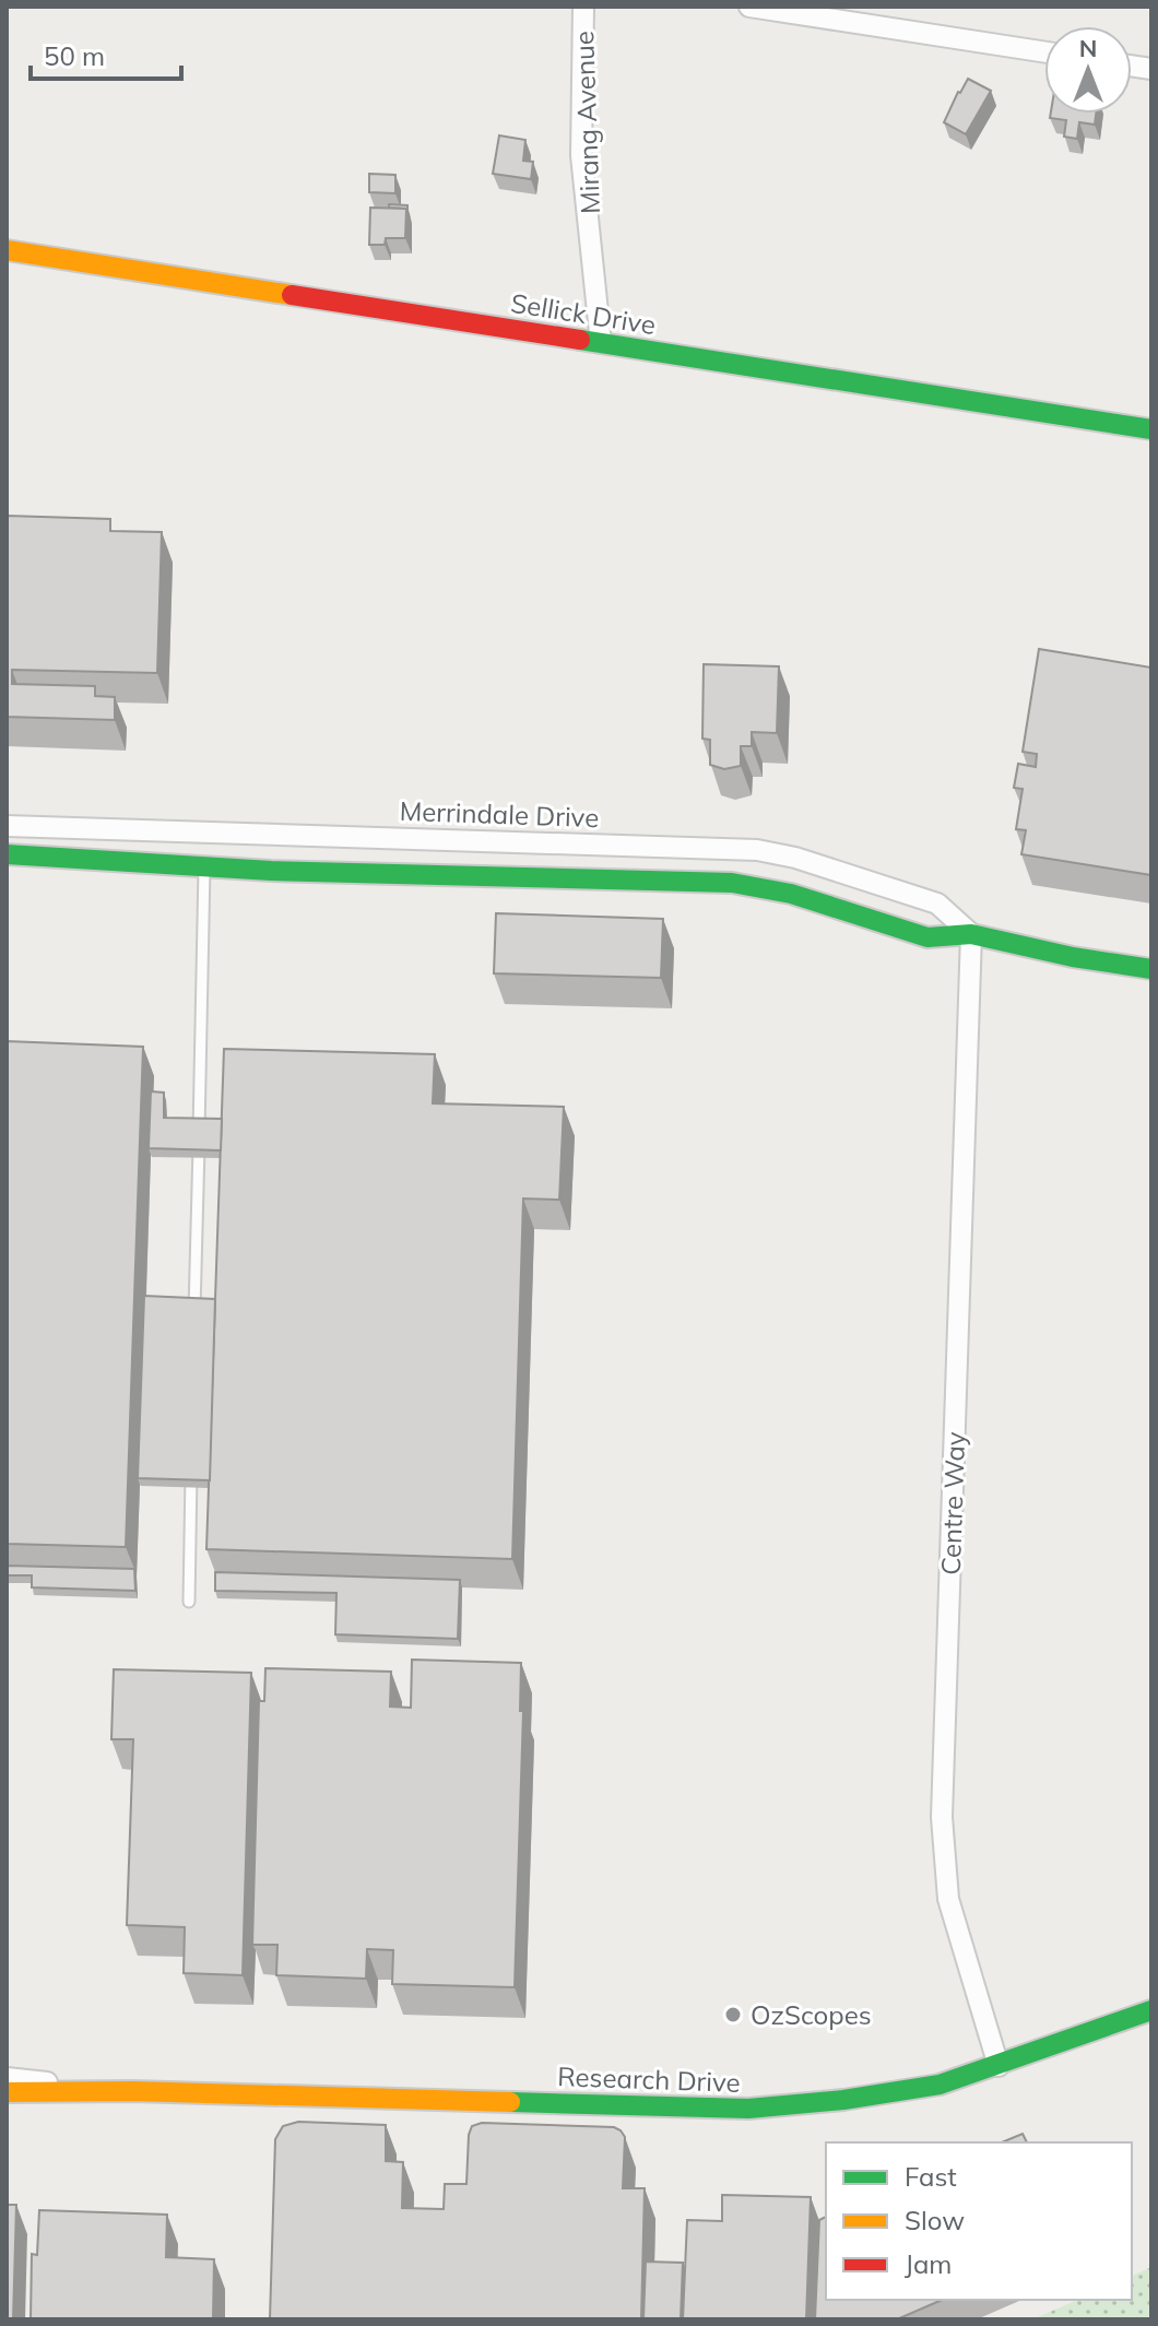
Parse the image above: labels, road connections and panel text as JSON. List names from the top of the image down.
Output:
{
  "streets": {
    "street": [
      "Mirang Avenue",
      "Sellick Drive",
      "Merrindale Drive",
      "Centre Way",
      "Research Drive"
    ]
  },
  "crossings": [
    ["Mirang Avenue", "Sellick Drive"],
    ["Merrindale Drive", "Centre Way"],
    ["Centre Way", "Research Drive"]
  ],
  "places": ["OzScopes"],
  "legend": ["Fast", "Slow", "Jam"],
  "scale_bar": "50 m",
  "north": "top"
}
